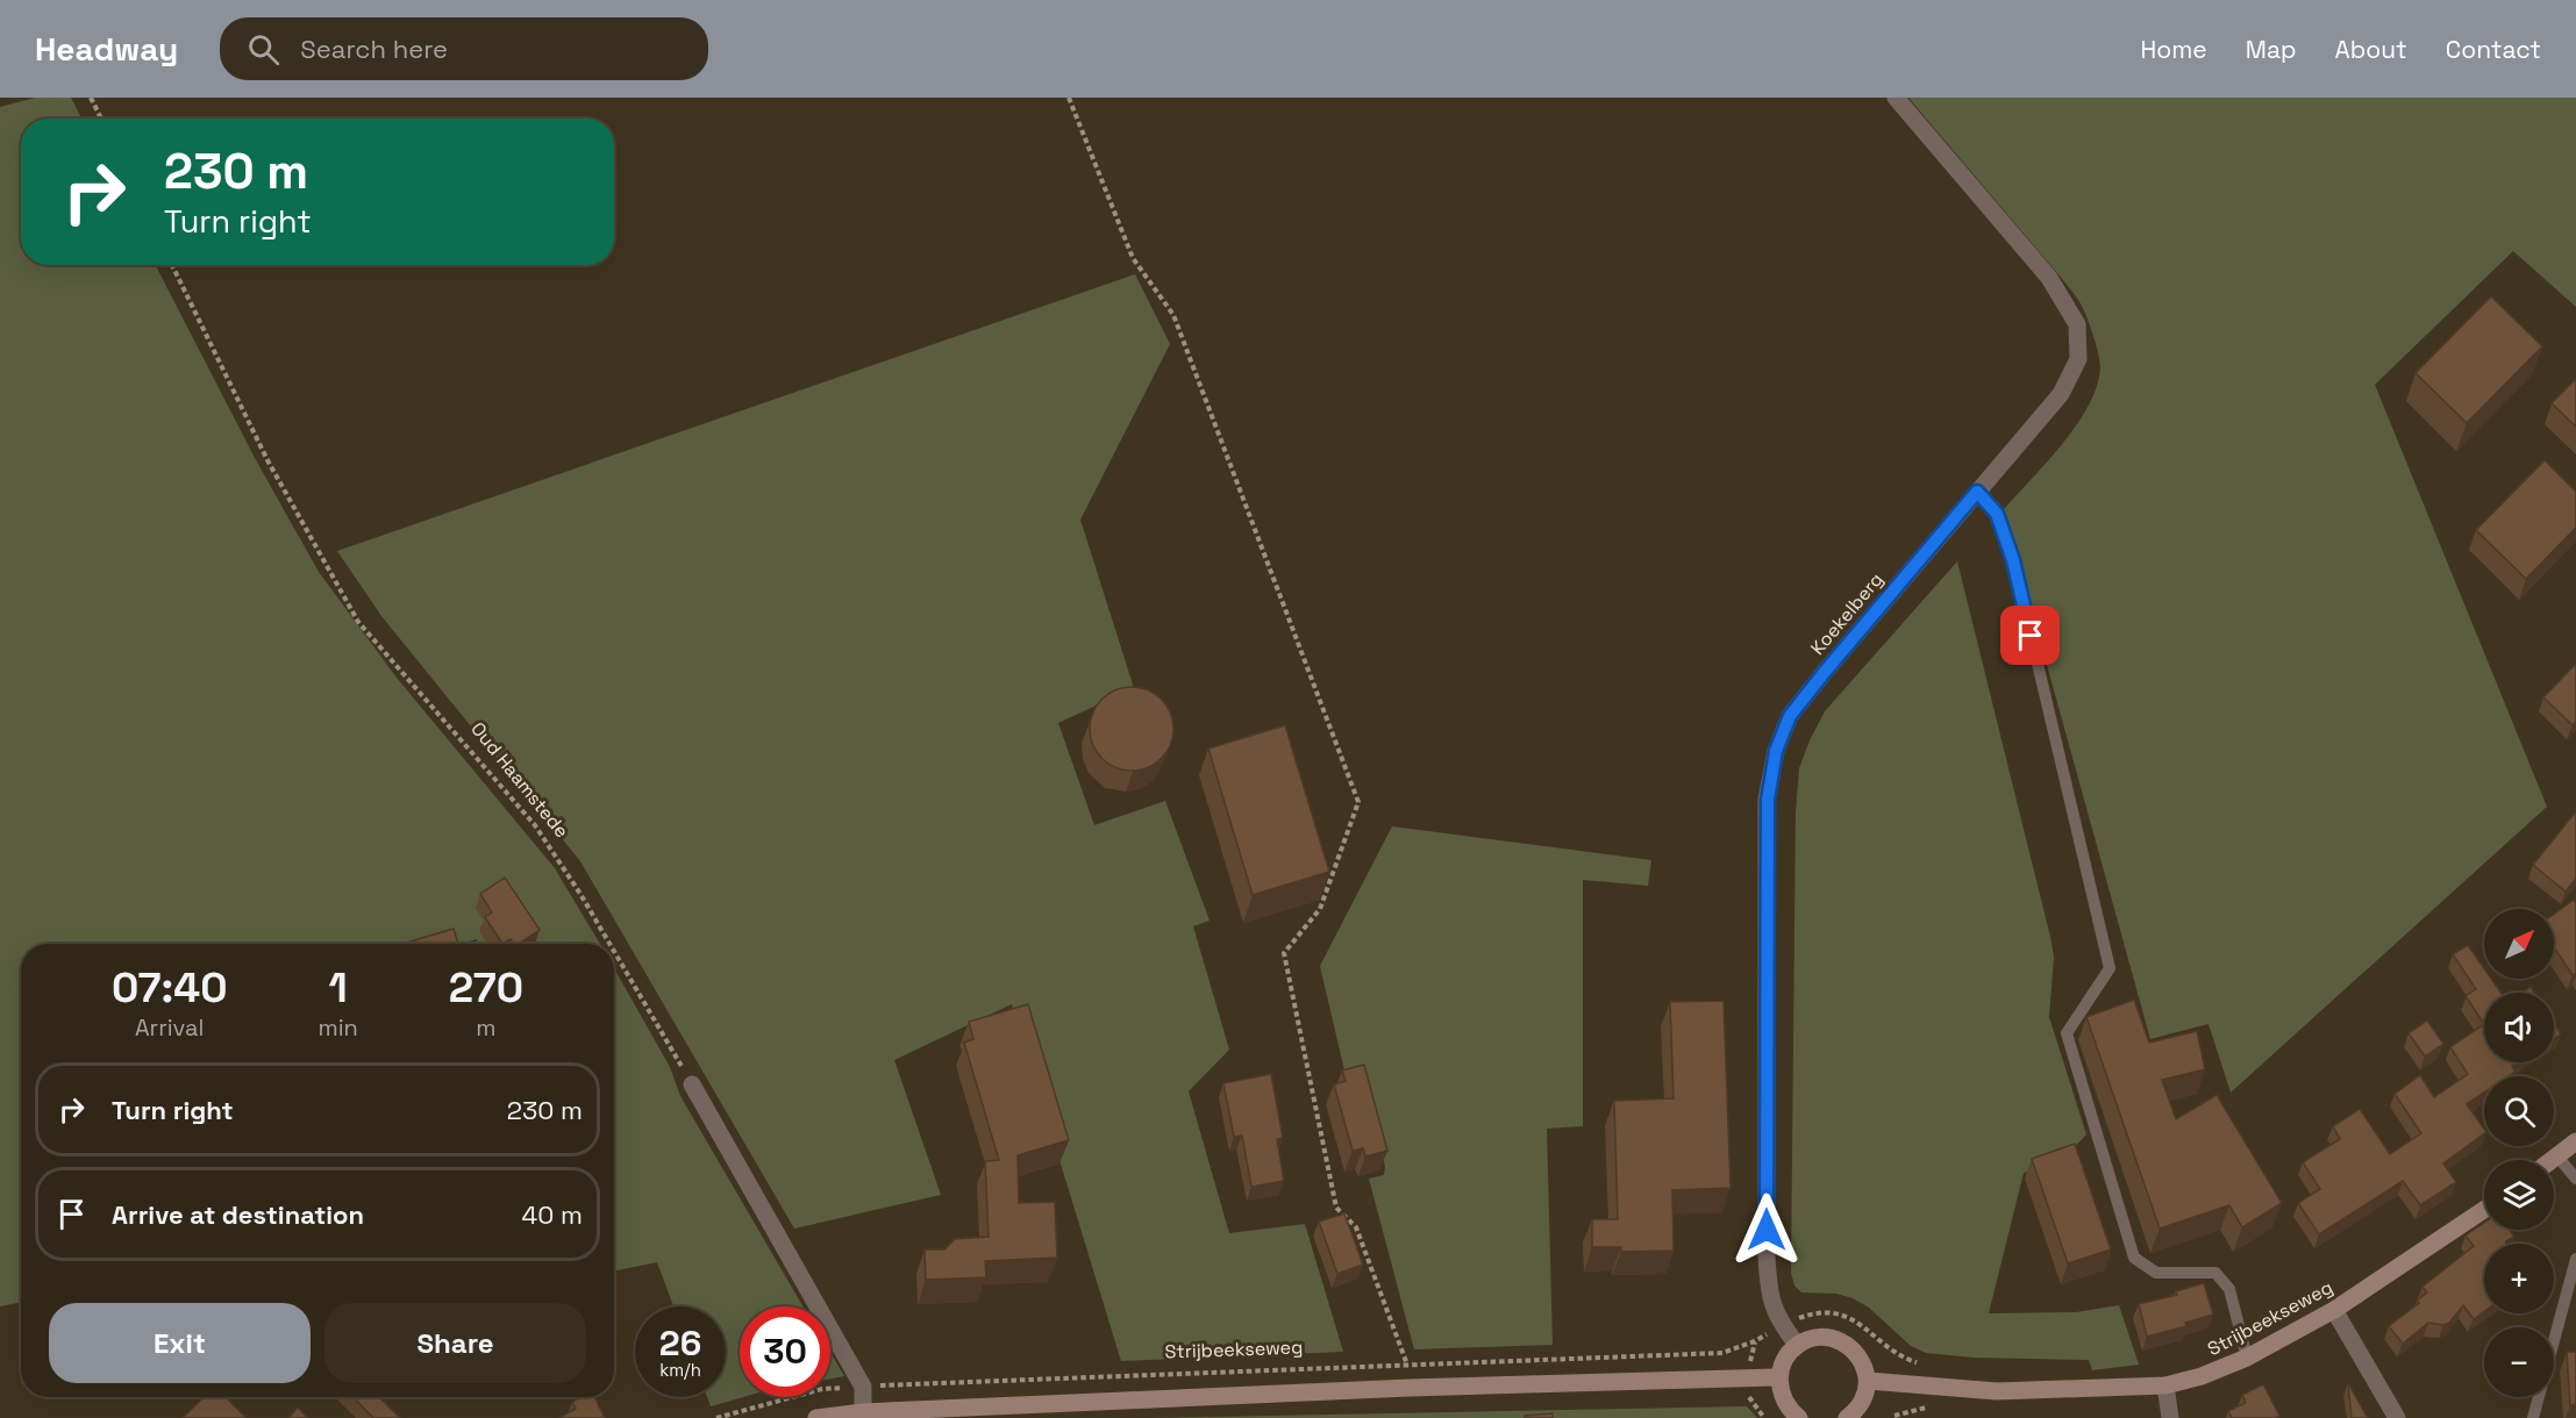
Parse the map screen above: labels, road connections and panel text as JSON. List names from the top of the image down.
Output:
{
  "streets": {
    "main road": ["Strijbeekseweg"],
    "street": ["Koekelberg"],
    "path": ["Oud Haamstede"]
  },
  "north": "top right",
  "page": {
    "header": "Headway",
    "search": "Search here",
    "nav": [
      "Home",
      "Map",
      "About",
      "Contact"
    ],
    "turn": ["230 m", "Turn right"],
    "map_buttons": ["+", "−"],
    "eta": [
      "07:40",
      "Arrival",
      "1",
      "min",
      "270",
      "m"
    ],
    "list": [
      {
        "name": "Turn right",
        "value": "230 m"
      },
      {
        "name": "Arrive at destination",
        "value": "40 m"
      }
    ],
    "buttons": ["Exit", "Share"],
    "speed": "26 km/h",
    "limit": "30"
  }
}
